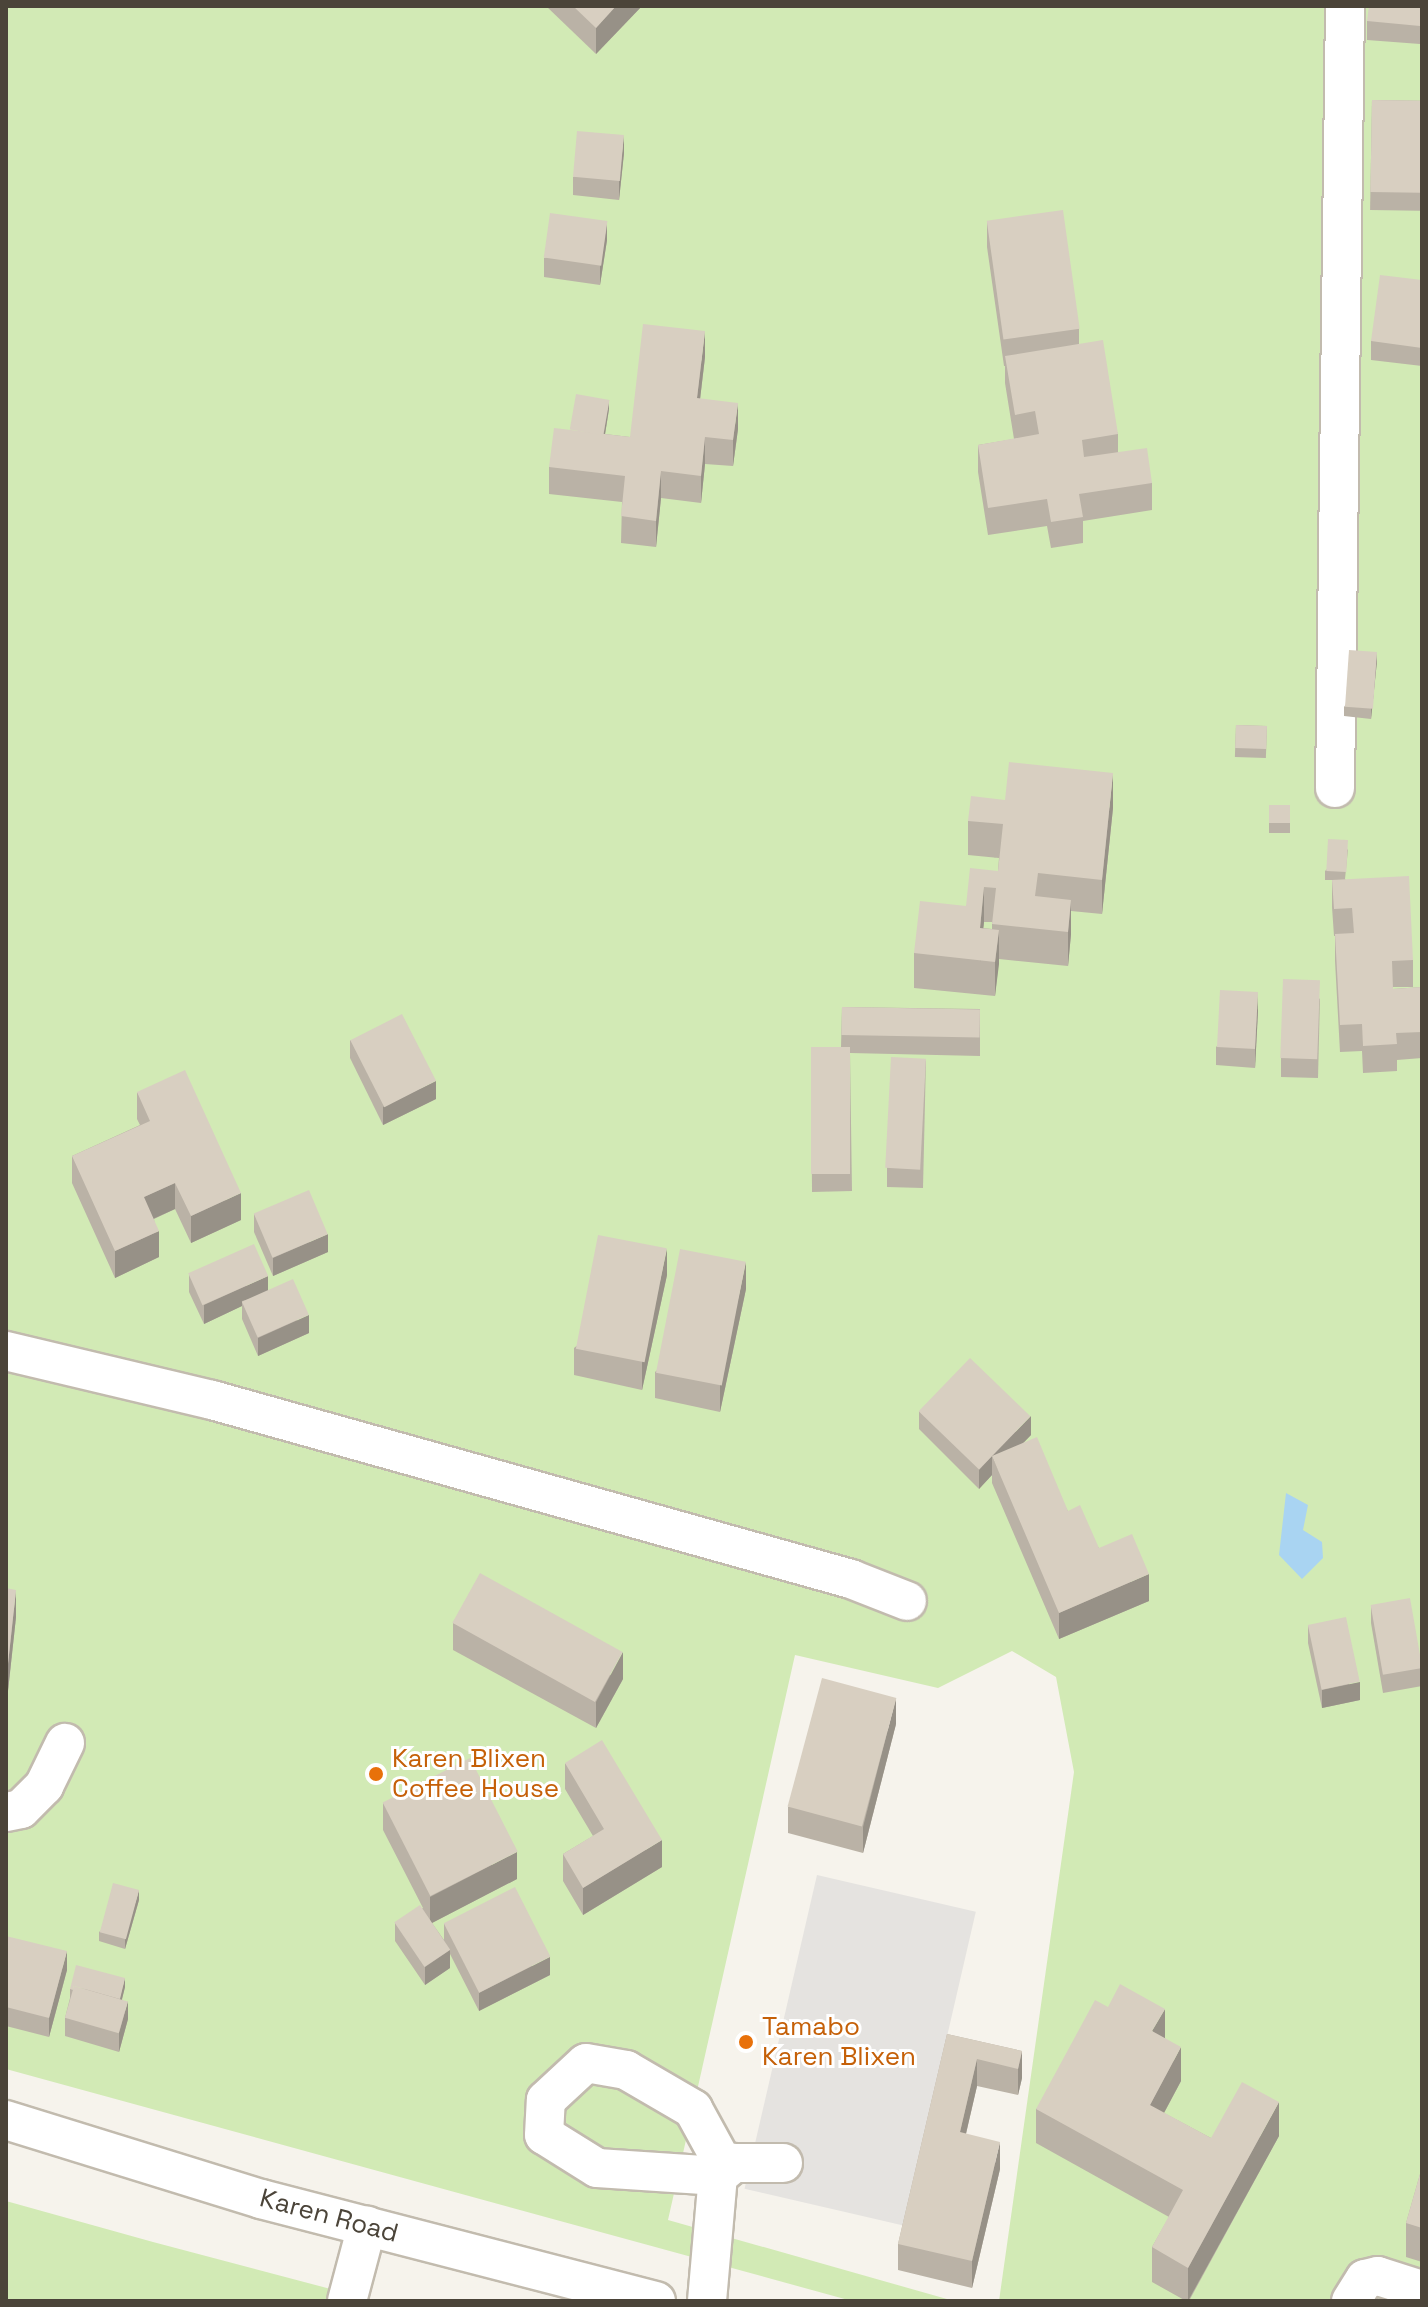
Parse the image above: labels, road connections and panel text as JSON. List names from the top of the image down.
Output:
{
  "streets": {
    "street": ["Karen Road"]
  },
  "places": ["Karen Blixen Coffee House", "Tamabo Karen Blixen"]
}
